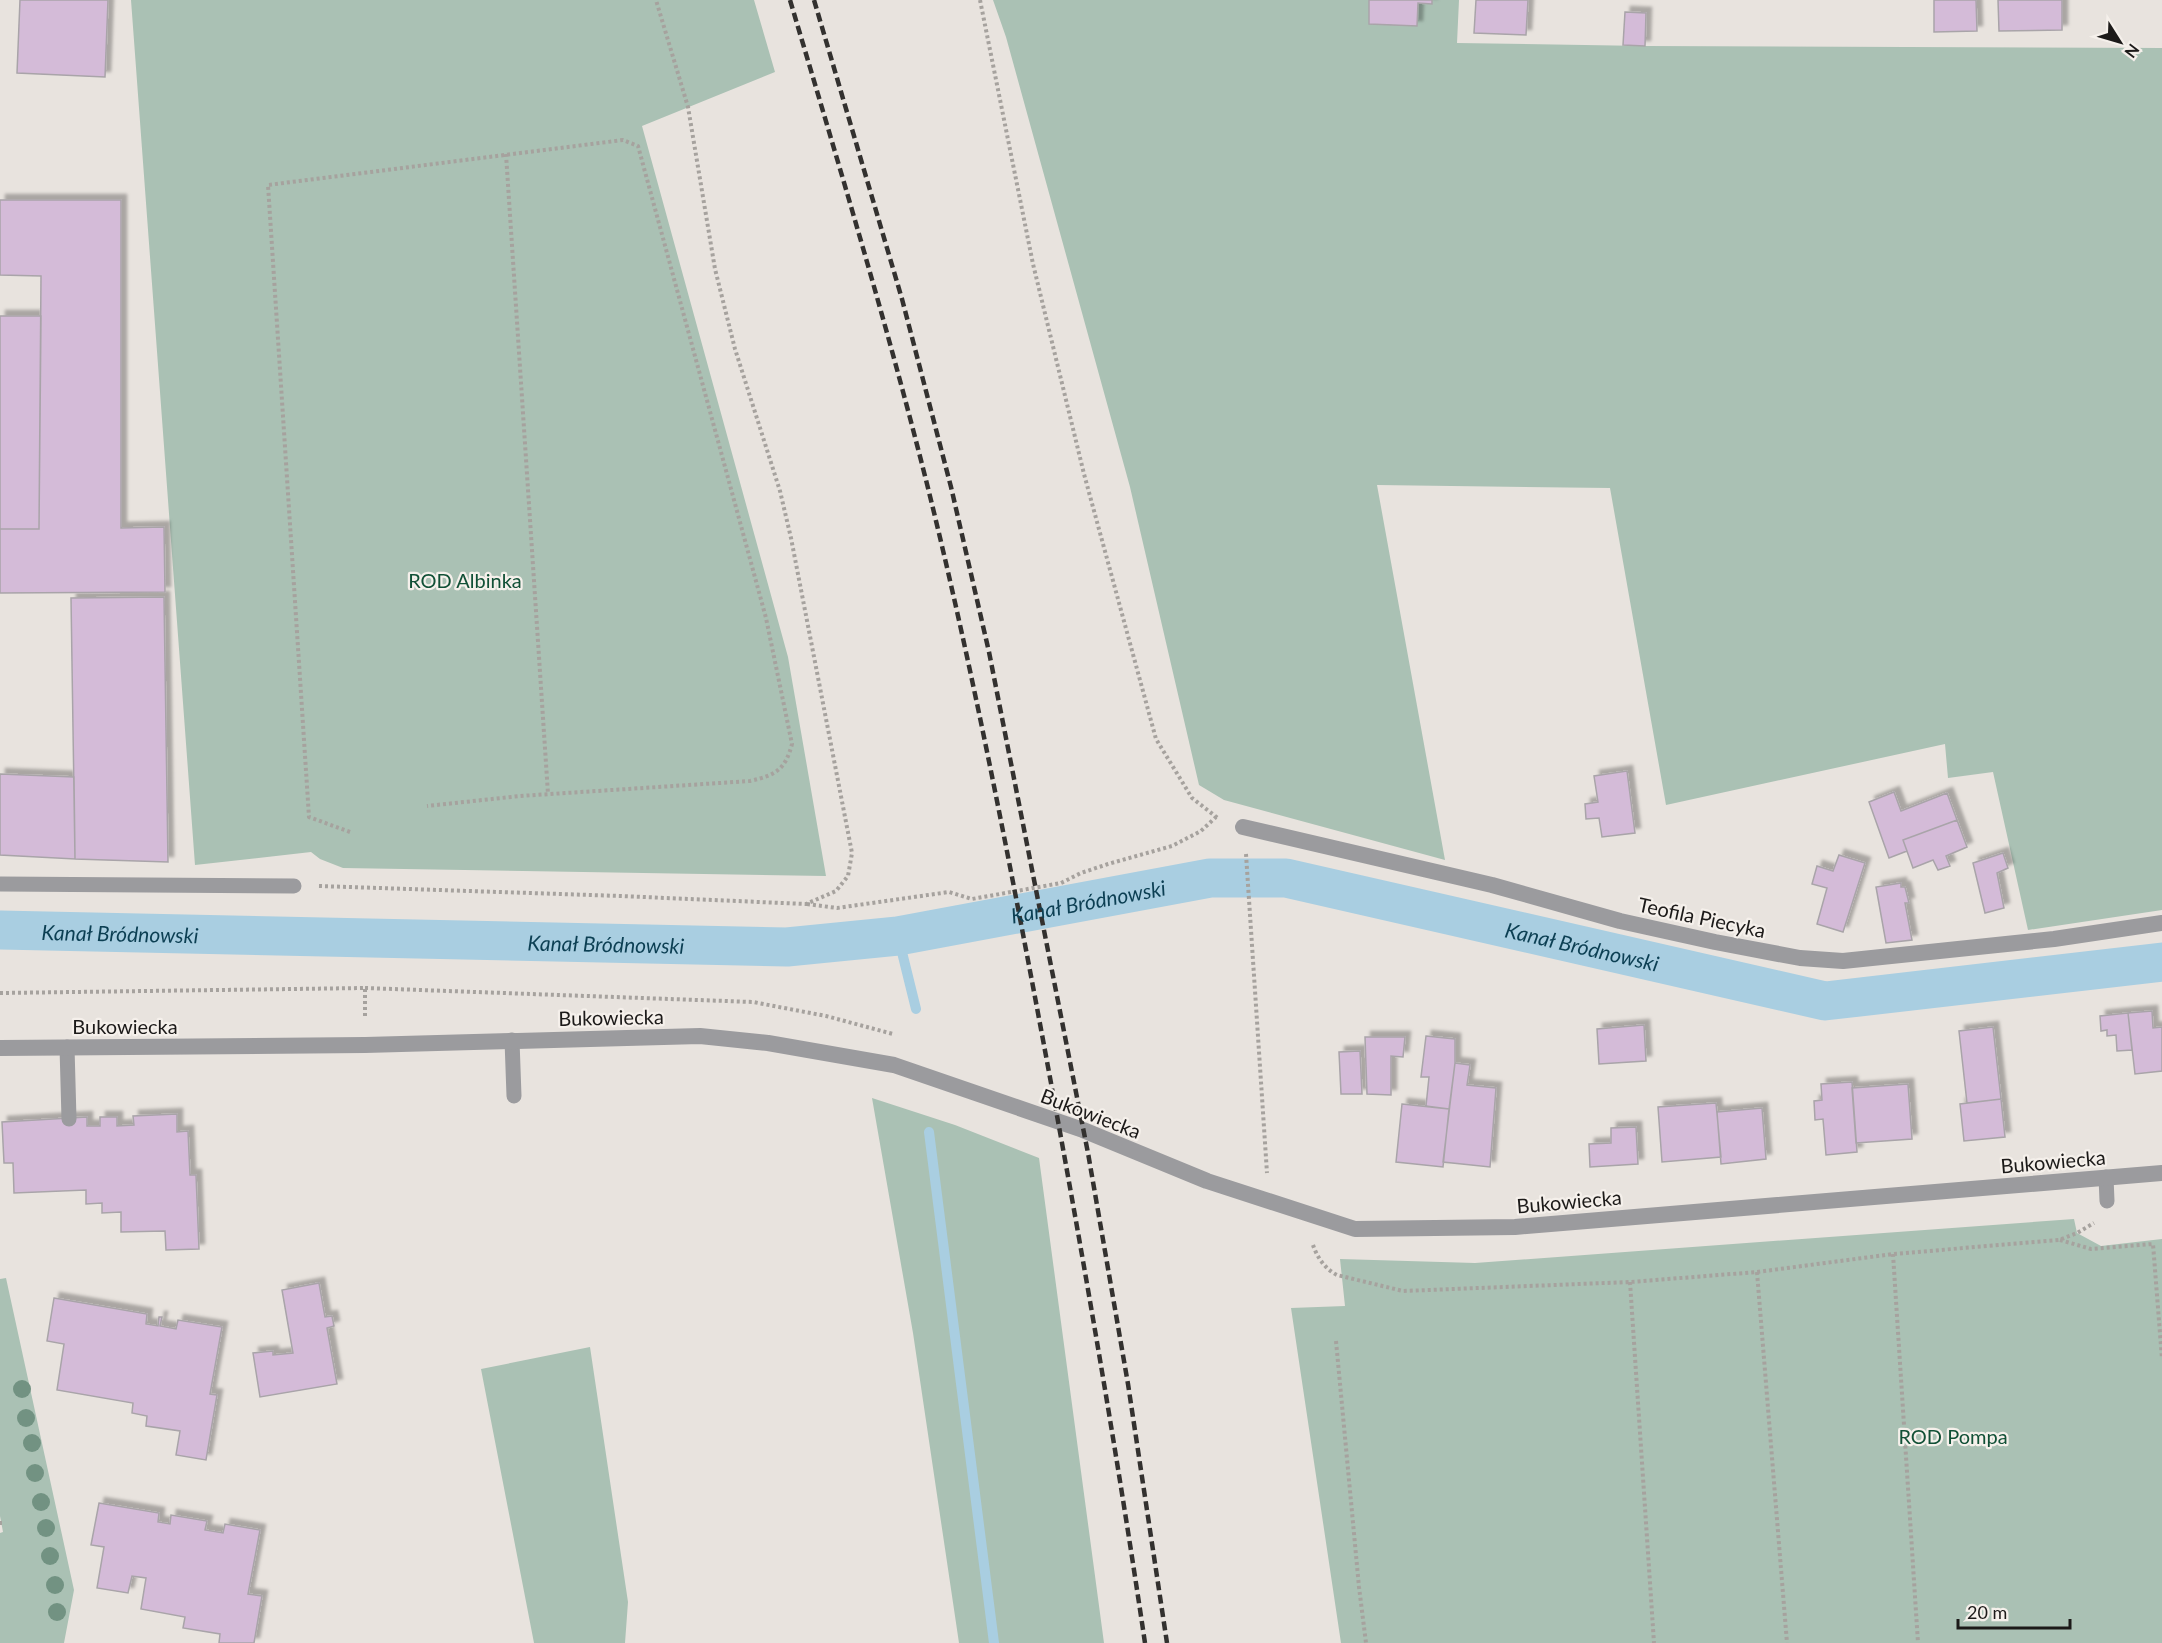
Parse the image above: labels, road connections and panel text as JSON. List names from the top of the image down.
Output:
{
  "streets": {
    "street": ["Teofila Piecyka", "Bukowiecka"]
  },
  "water": ["Kanał Bródnowski"],
  "parks": ["ROD Albinka", "ROD Pompa"],
  "scale_bar": "20 m",
  "north": "bottom right"
}
